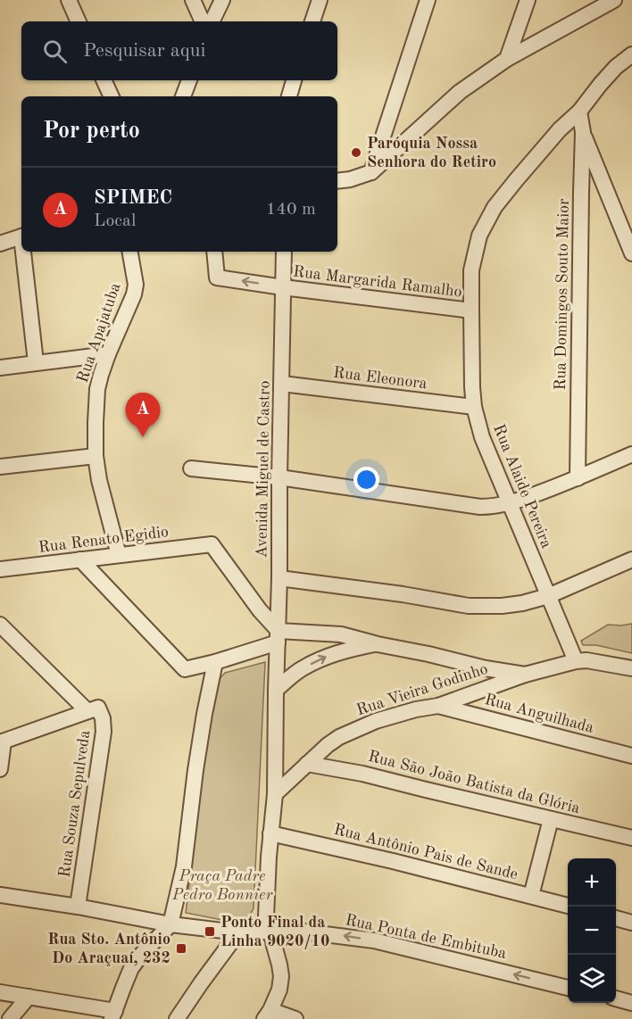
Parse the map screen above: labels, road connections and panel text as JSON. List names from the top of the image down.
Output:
{
  "streets": {
    "street": [
      "Rua Margarida Ramalho",
      "Rua Domingos Souto Maior",
      "Rua Apajatuba",
      "Rua Eleonora",
      "Avenida Miguel de Castro",
      "Rua Alaide Pereira",
      "Rua Renato Egidio",
      "Rua Vieira Godinho",
      "Rua Anguilhada",
      "Rua São João Batista da Glória",
      "Rua Souza Sepulveda",
      "Rua Antônio Pais de Sande",
      "Rua Ponta de Embituba"
    ]
  },
  "crossings": [
    ["Rua Margarida Ramalho", "Avenida Miguel de Castro"],
    ["Rua Margarida Ramalho", "Rua Alaide Pereira"],
    ["Rua Domingos Souto Maior", "Rua Alaide Pereira"],
    ["Rua Apajatuba", "Rua Renato Egidio"],
    ["Rua Eleonora", "Avenida Miguel de Castro"],
    ["Rua Eleonora", "Rua Alaide Pereira"],
    ["Avenida Miguel de Castro", "Rua Renato Egidio"],
    ["Avenida Miguel de Castro", "Rua Vieira Godinho"],
    ["Avenida Miguel de Castro", "Rua Antônio Pais de Sande"],
    ["Avenida Miguel de Castro", "Rua Ponta de Embituba"],
    ["Rua Alaide Pereira", "Rua Vieira Godinho"],
    ["Rua Vieira Godinho", "Rua Anguilhada"],
    ["Rua Vieira Godinho", "Rua São João Batista da Glória"],
    ["Rua Souza Sepulveda", "Rua Ponta de Embituba"]
  ],
  "one_way": ["Rua Ponta de Embituba"],
  "parks": ["Praça Padre Pedro Bonnier"],
  "places": {
    "other": ["Paróquia Nossa Senhora do Retiro"],
    "transit": ["Ponto Final da Linha 9020/10", "Rua Sto. Antônio Do Araçuaí, 232"]
  },
  "page": {
    "search": "Pesquisar aqui",
    "heading": "Por perto",
    "list": [
      {
        "mark": "A",
        "name": "SPIMEC",
        "note": "Local",
        "value": "140 m"
      }
    ],
    "pins": "A",
    "map_buttons": ["+", "−"]
  }
}
